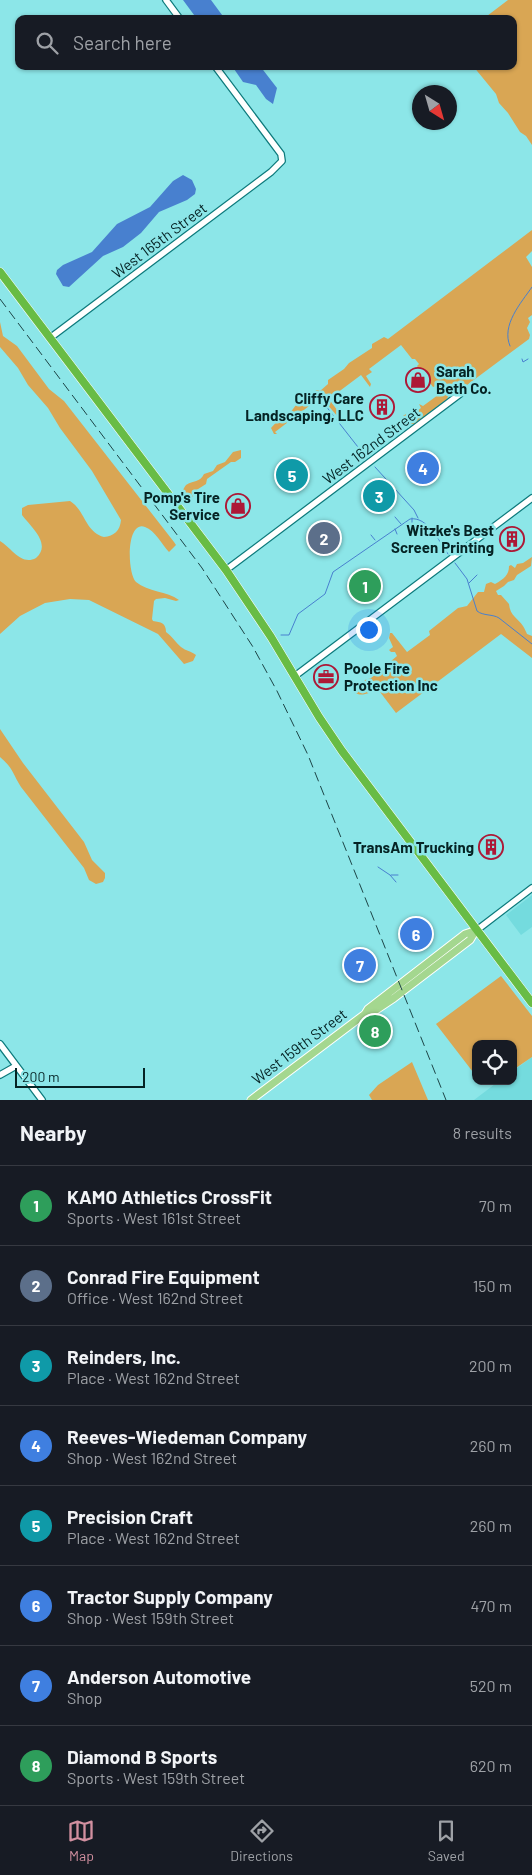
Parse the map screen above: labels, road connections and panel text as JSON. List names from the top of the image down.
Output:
{
  "streets": {
    "main road": ["West 159th Street"],
    "street": ["West 165th Street", "West 162nd Street"]
  },
  "places": {
    "shop": ["Sarah Beth Co.", "Pomp's Tire Service"],
    "building": ["Cliffy Care Landscaping, LLC", "Witzke's Best Screen Printing", "TransAm Trucking"],
    "office": ["Poole Fire Protection Inc"]
  },
  "scale_bar": "200 m",
  "north": "bottom right",
  "page": {
    "search": "Search here",
    "pins": [
      "4",
      "5",
      "3",
      "2",
      "1",
      "6",
      "7",
      "8"
    ],
    "scale": "200 m",
    "heading": ["Nearby", "8 results"],
    "list": [
      {
        "mark": "1",
        "name": "KAMO Athletics CrossFit",
        "note": "Sports · West 161st Street",
        "value": "70 m"
      },
      {
        "mark": "2",
        "name": "Conrad Fire Equipment",
        "note": "Office · West 162nd Street",
        "value": "150 m"
      },
      {
        "mark": "3",
        "name": "Reinders, Inc.",
        "note": "Place · West 162nd Street",
        "value": "200 m"
      },
      {
        "mark": "4",
        "name": "Reeves-Wiedeman Company",
        "note": "Shop · West 162nd Street",
        "value": "260 m"
      },
      {
        "mark": "5",
        "name": "Precision Craft",
        "note": "Place · West 162nd Street",
        "value": "260 m"
      },
      {
        "mark": "6",
        "name": "Tractor Supply Company",
        "note": "Shop · West 159th Street",
        "value": "470 m"
      },
      {
        "mark": "7",
        "name": "Anderson Automotive",
        "note": "Shop",
        "value": "520 m"
      },
      {
        "mark": "8",
        "name": "Diamond B Sports",
        "note": "Sports · West 159th Street",
        "value": "620 m"
      }
    ],
    "nav": ["Map", "Directions", "Saved"]
  }
}
